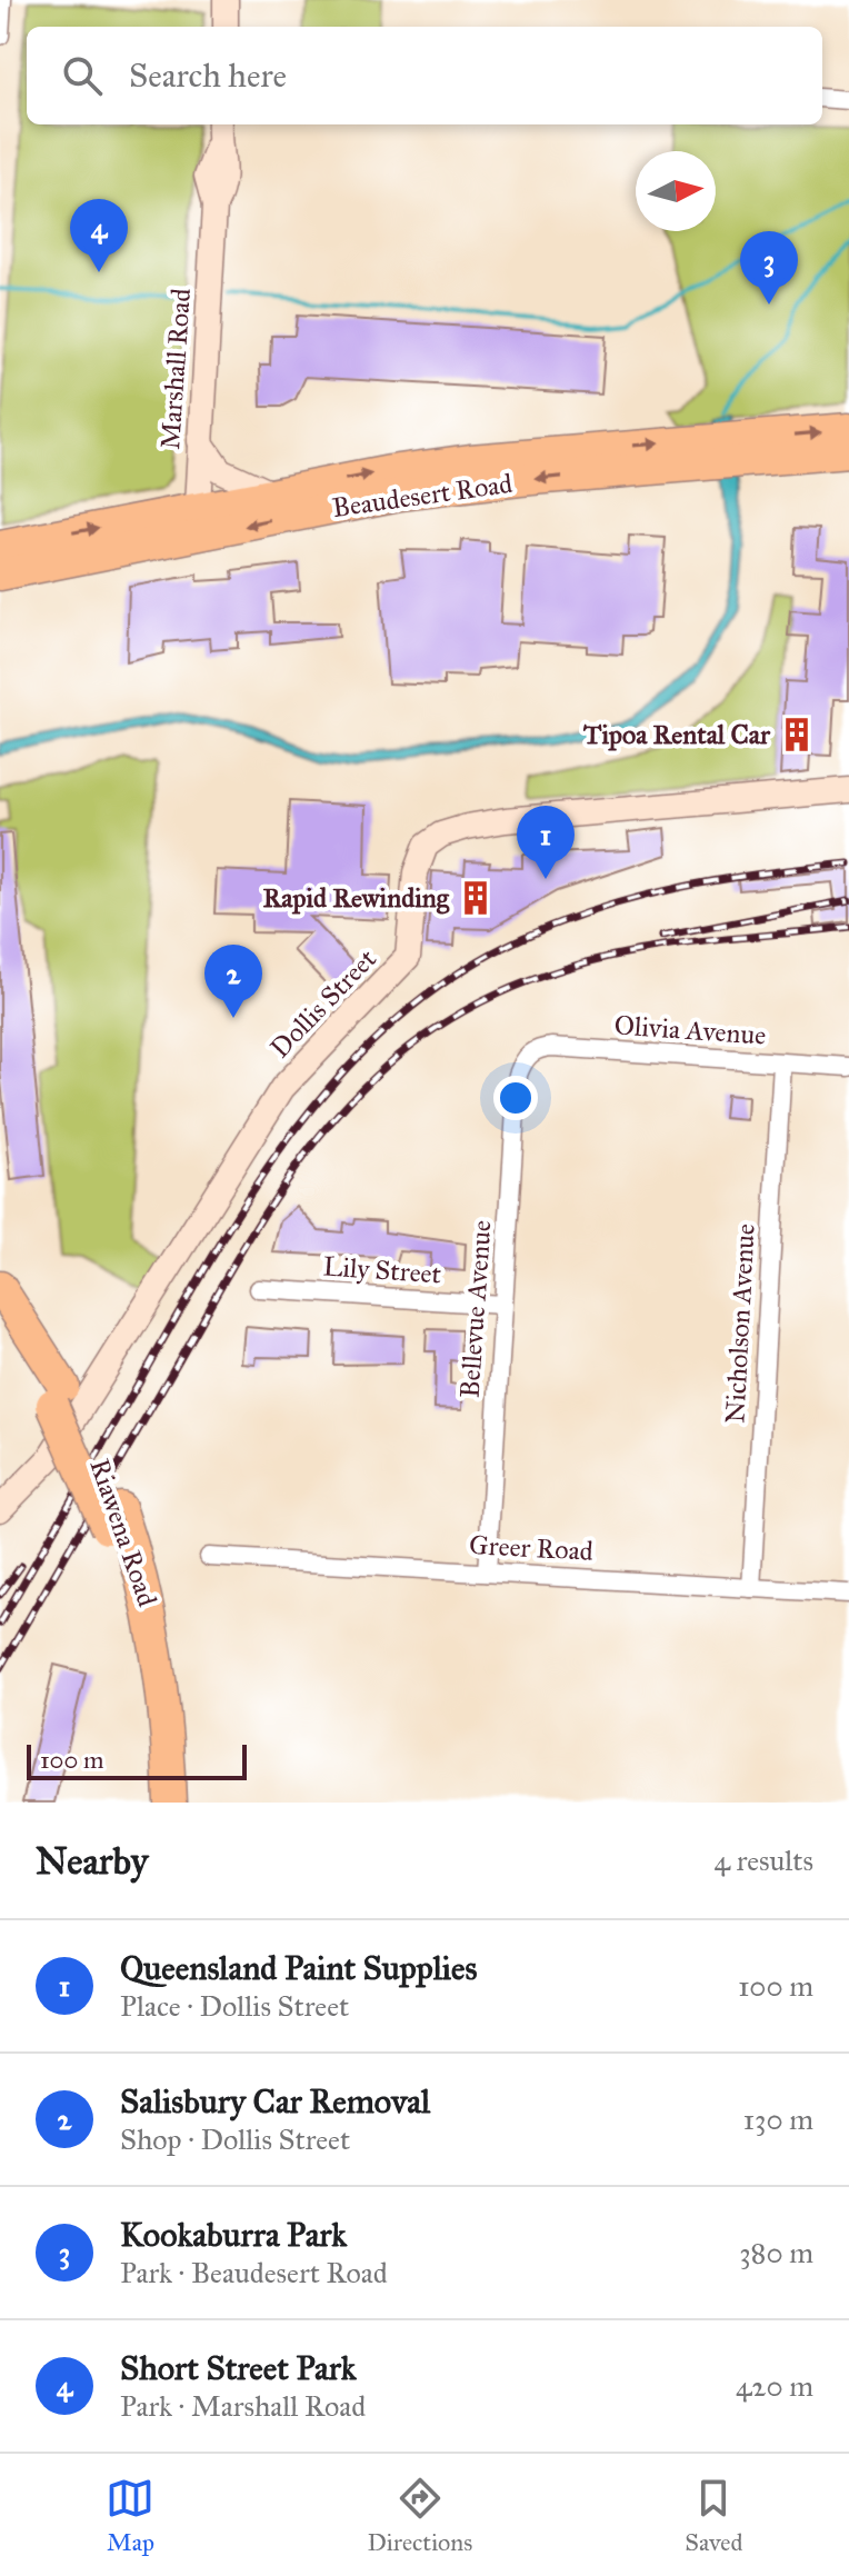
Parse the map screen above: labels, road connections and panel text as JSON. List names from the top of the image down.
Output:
{
  "streets": {
    "highway": ["Beaudesert Road", "Riawena Road"],
    "street": [
      "Marshall Road",
      "Dollis Street",
      "Olivia Avenue",
      "Lily Street",
      "Bellevue Avenue",
      "Nicholson Avenue",
      "Greer Road"
    ]
  },
  "crossings": [
    ["Marshall Road", "Beaudesert Road"],
    ["Olivia Avenue", "Bellevue Avenue"],
    ["Olivia Avenue", "Nicholson Avenue"],
    ["Lily Street", "Bellevue Avenue"],
    ["Bellevue Avenue", "Greer Road"],
    ["Nicholson Avenue", "Greer Road"]
  ],
  "places": {
    "building": ["Tipoa Rental Car", "Rapid Rewinding"]
  },
  "scale_bar": "100 m",
  "north": "right",
  "page": {
    "search": "Search here",
    "pins": [
      "4",
      "3",
      "1",
      "2"
    ],
    "scale": "100 m",
    "heading": ["Nearby", "4 results"],
    "list": [
      {
        "mark": "1",
        "name": "Queensland Paint Supplies",
        "note": "Place · Dollis Street",
        "value": "100 m"
      },
      {
        "mark": "2",
        "name": "Salisbury Car Removal",
        "note": "Shop · Dollis Street",
        "value": "130 m"
      },
      {
        "mark": "3",
        "name": "Kookaburra Park",
        "note": "Park · Beaudesert Road",
        "value": "380 m"
      },
      {
        "mark": "4",
        "name": "Short Street Park",
        "note": "Park · Marshall Road",
        "value": "420 m"
      }
    ],
    "nav": ["Map", "Directions", "Saved"]
  }
}
